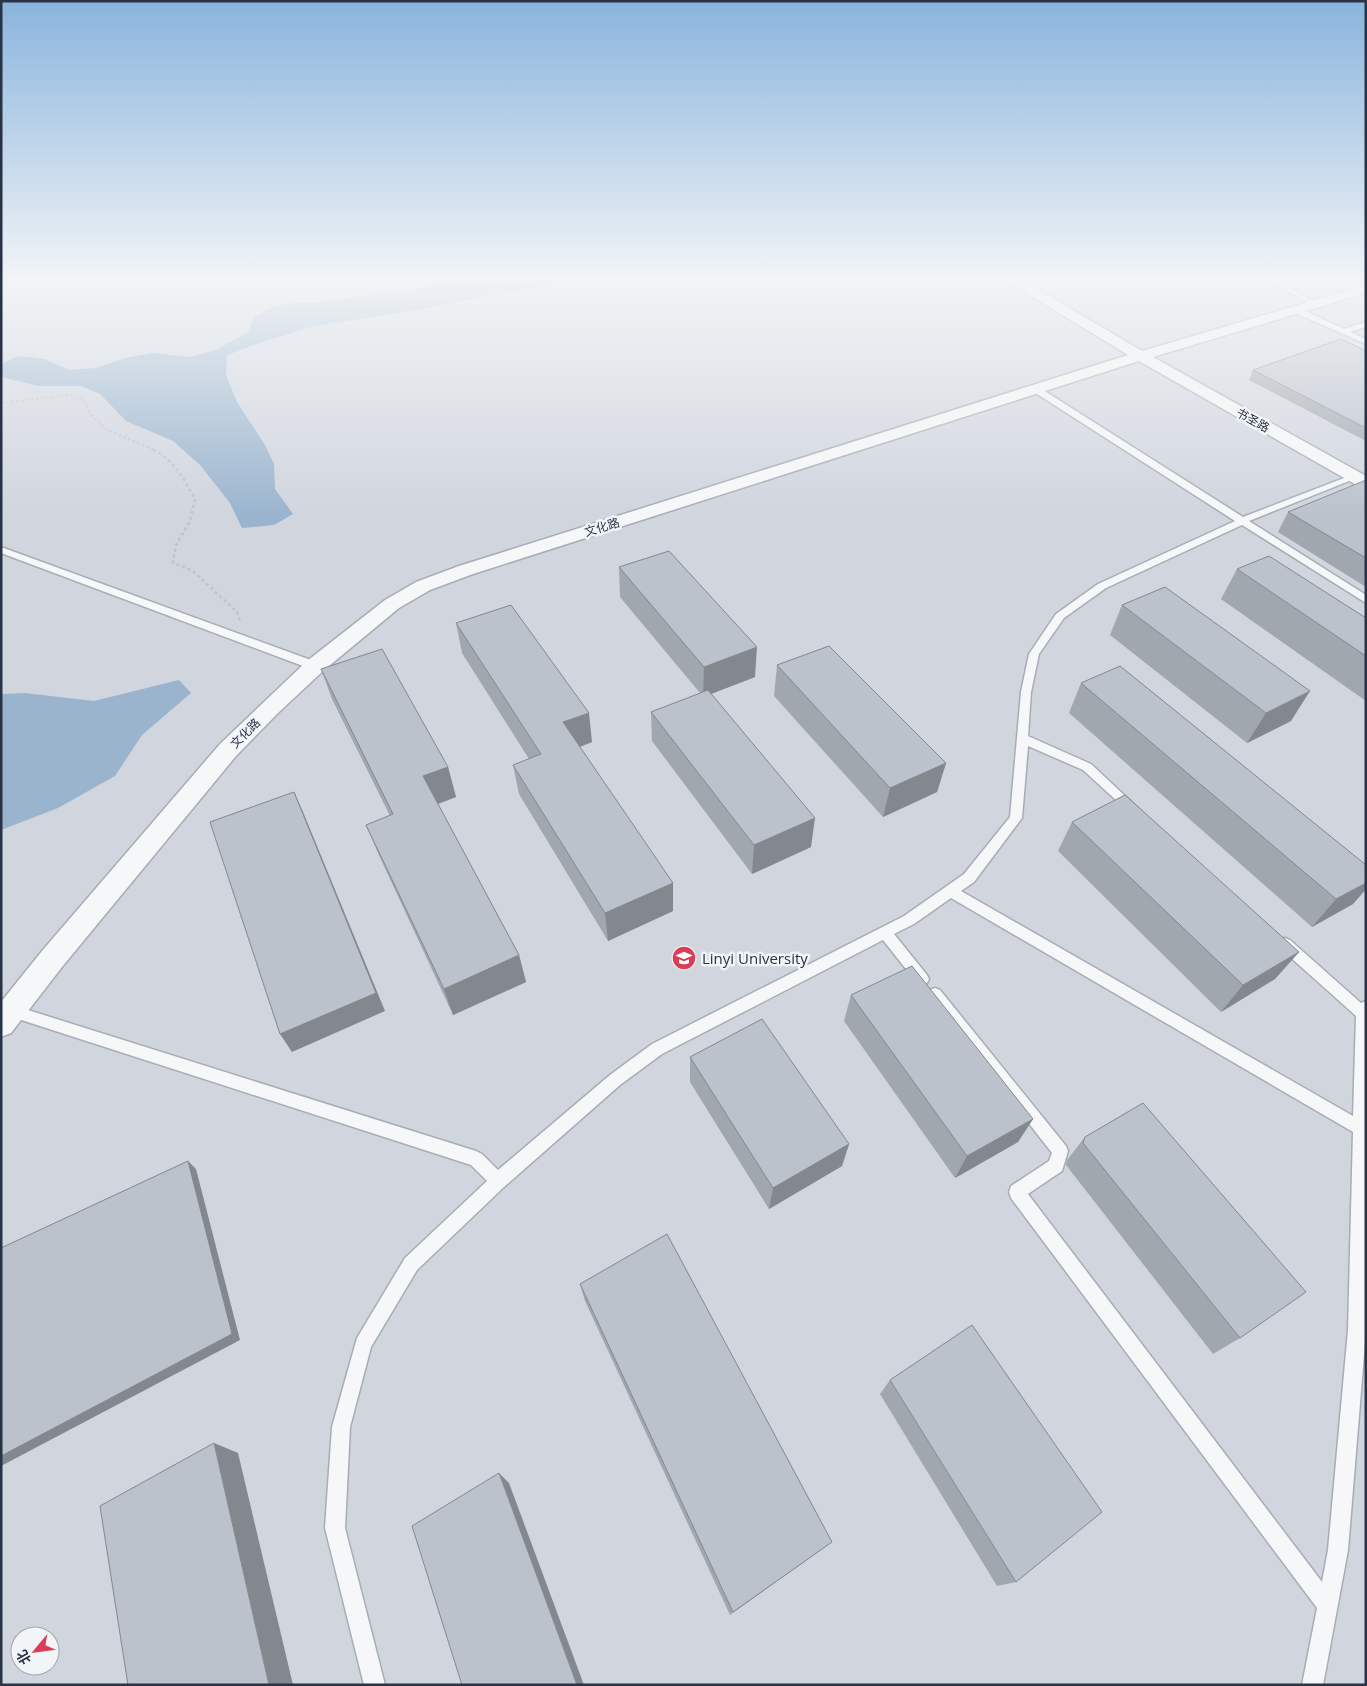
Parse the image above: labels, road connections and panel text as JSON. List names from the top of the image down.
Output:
{
  "streets": {
    "street": ["书圣路", "文化路"]
  },
  "places": {
    "school or university": ["Linyi University"]
  },
  "north": "bottom left"
}
